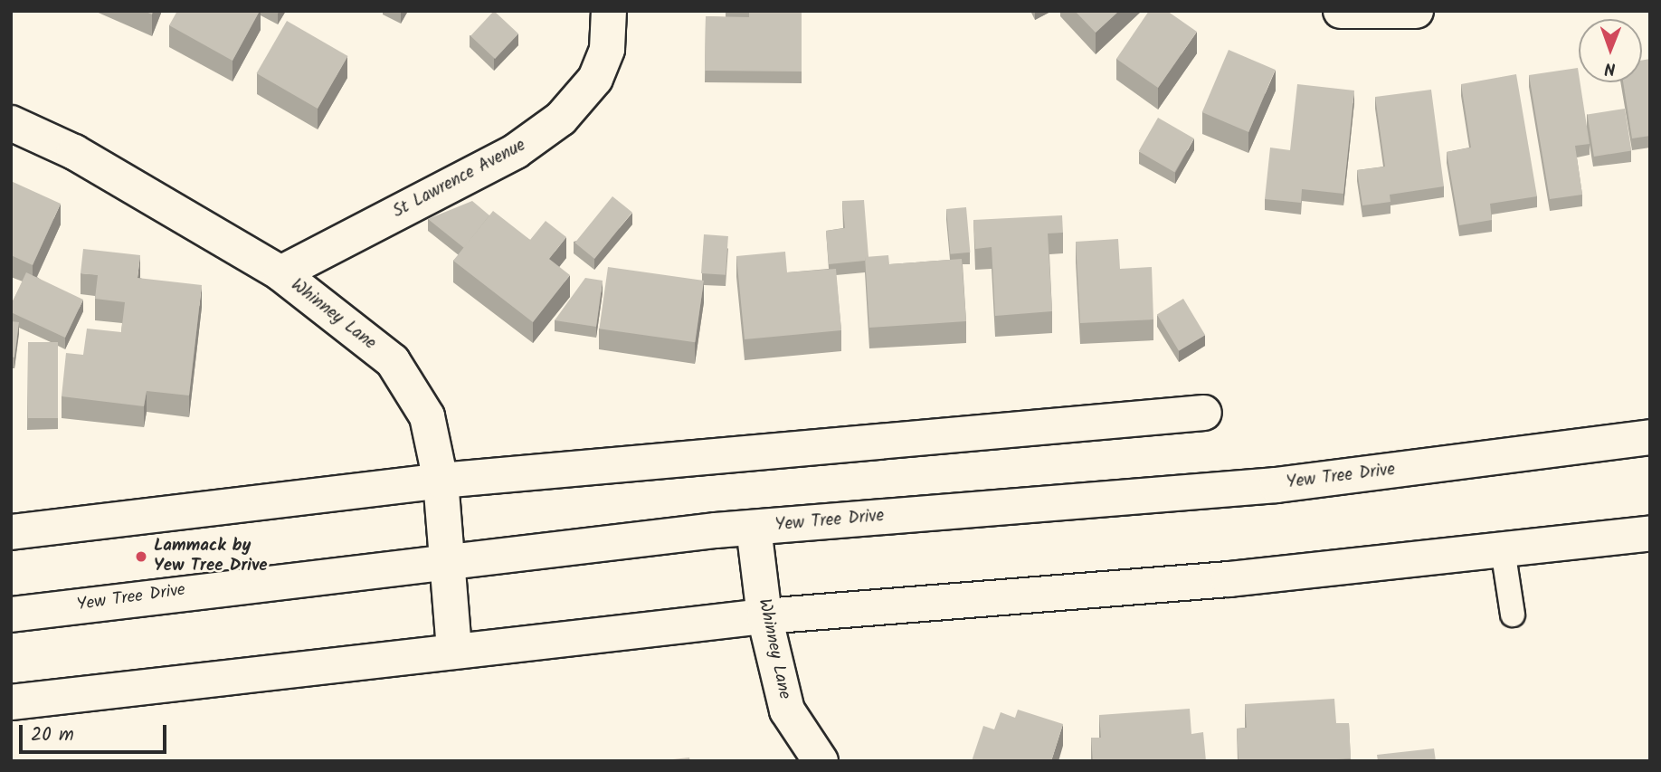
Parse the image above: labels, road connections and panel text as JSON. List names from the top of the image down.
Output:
{
  "streets": {
    "main road": ["St Lawrence Avenue", "Whinney Lane", "Yew Tree Drive"]
  },
  "crossings": [
    ["St Lawrence Avenue", "Whinney Lane"],
    ["Whinney Lane", "Yew Tree Drive"]
  ],
  "places": ["Lammack by Yew Tree Drive"],
  "scale_bar": "20 m",
  "north": "bottom"
}
